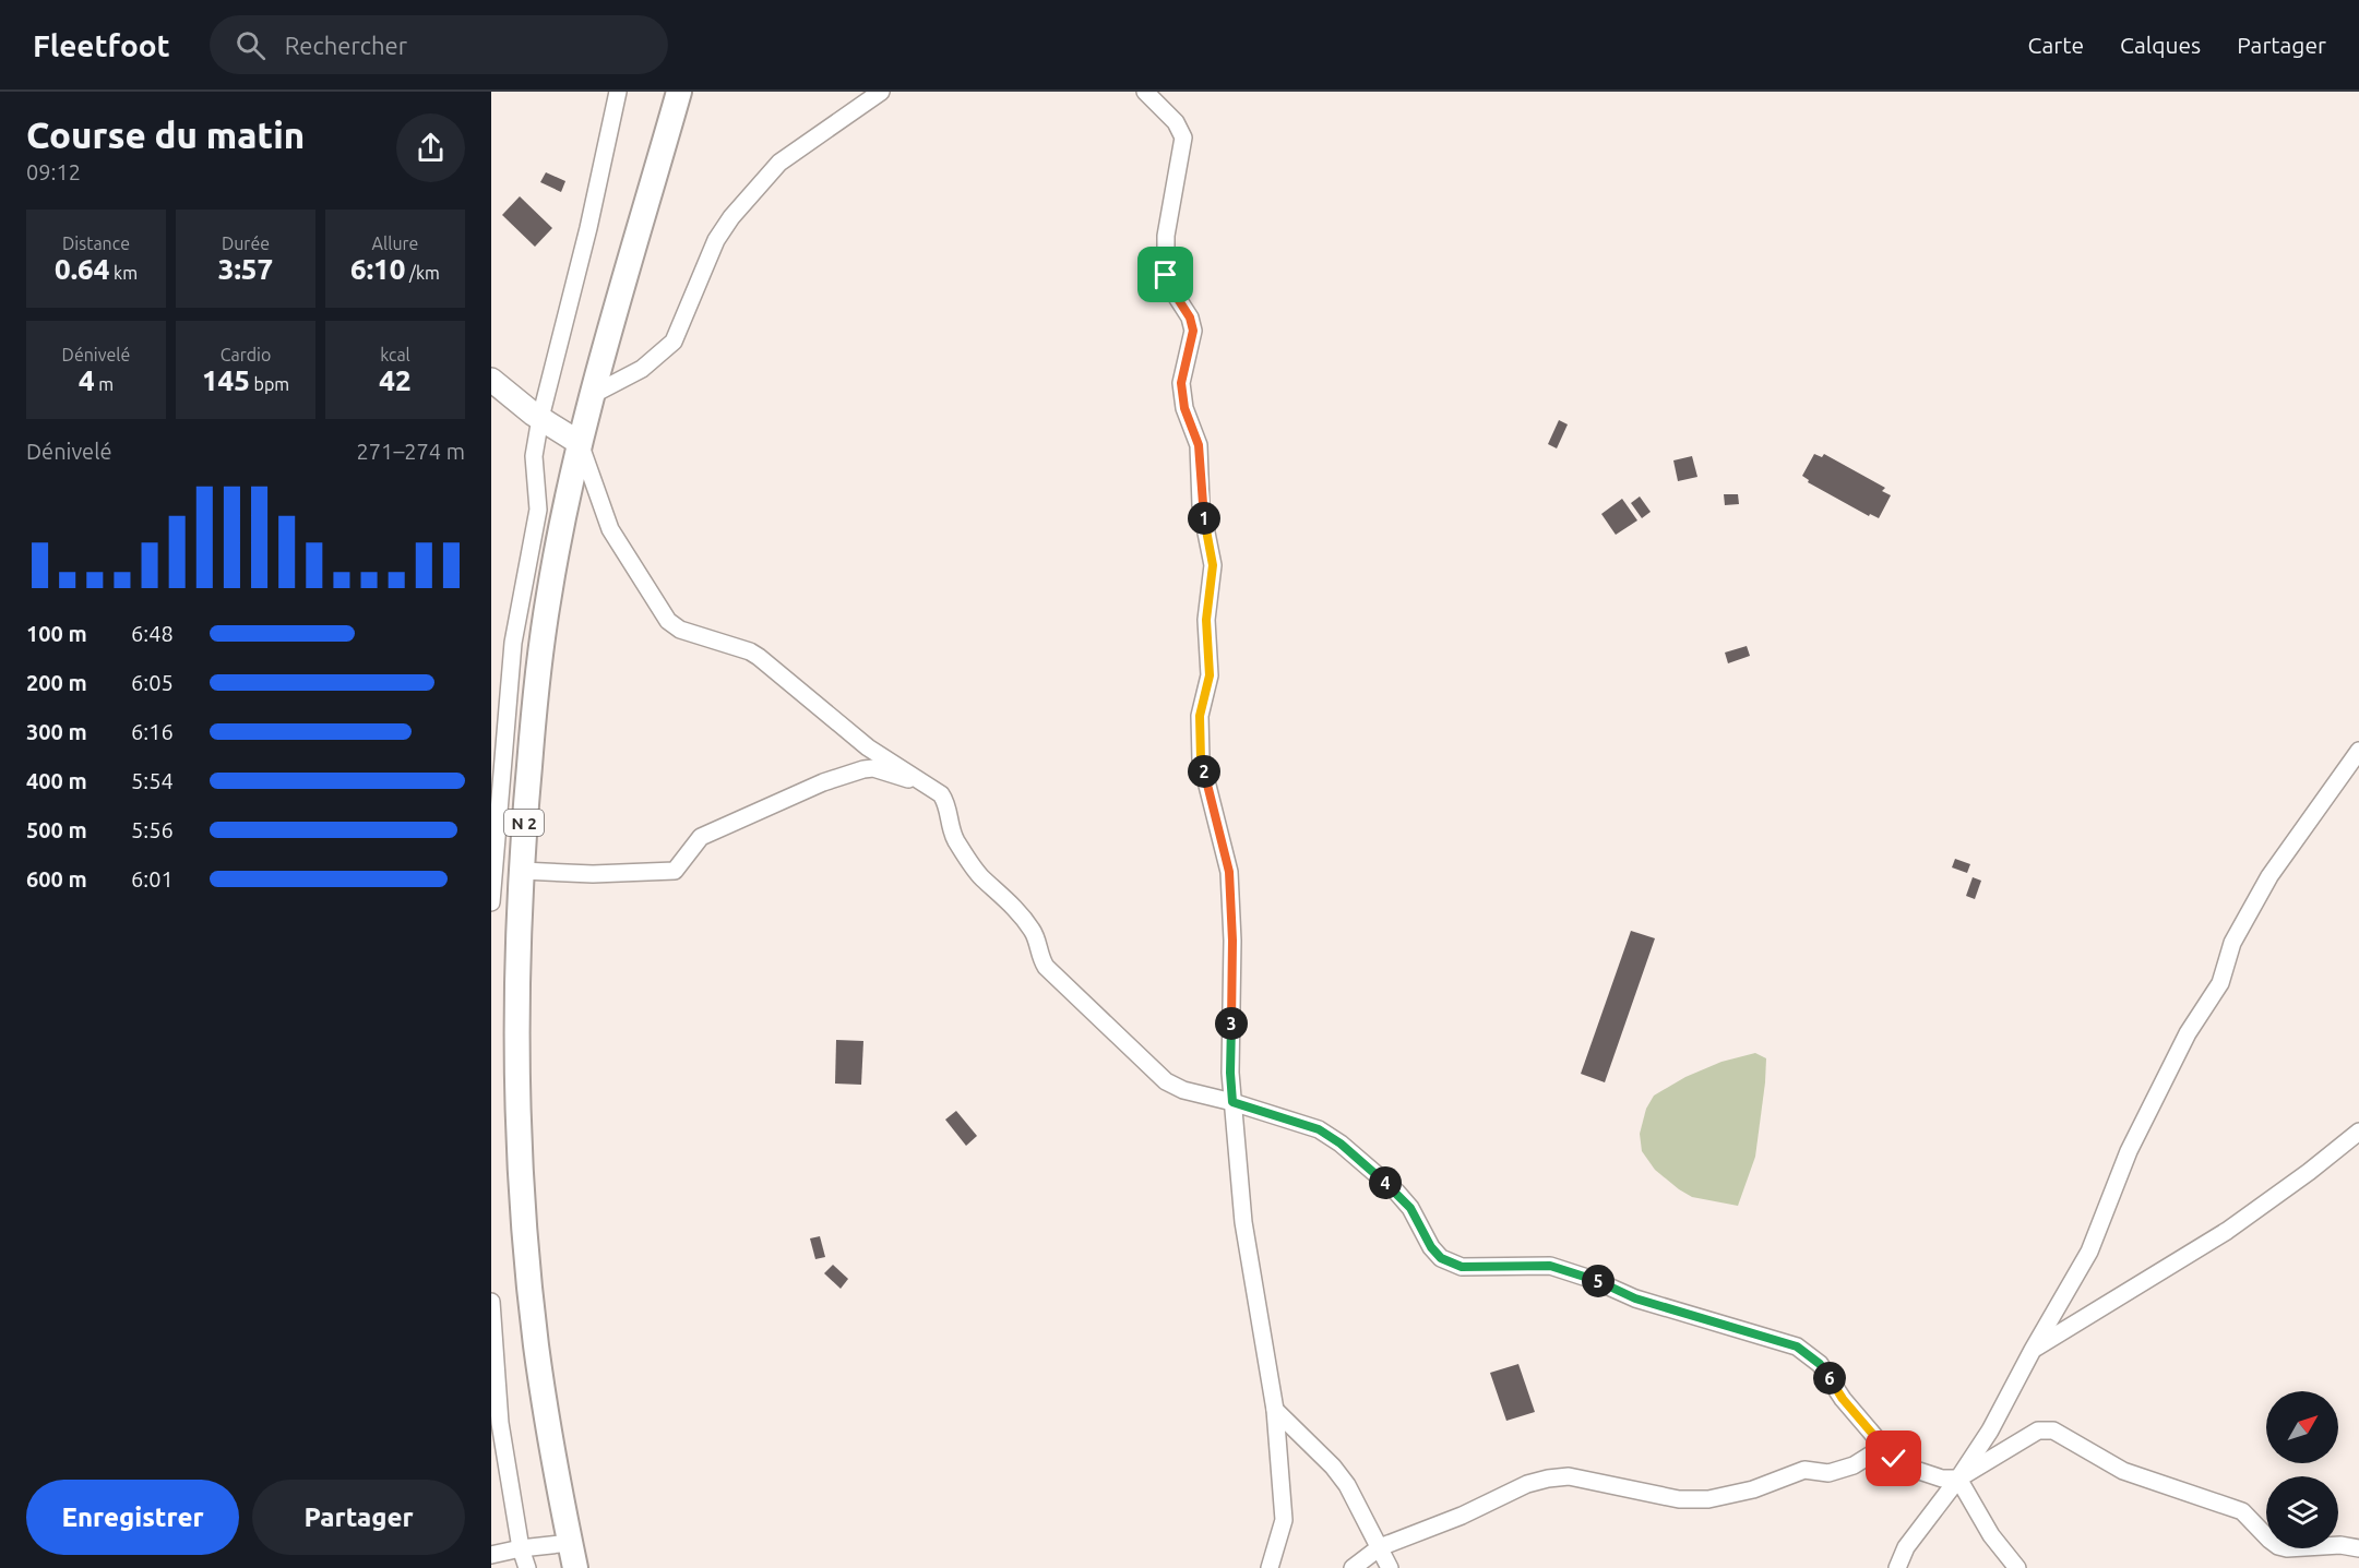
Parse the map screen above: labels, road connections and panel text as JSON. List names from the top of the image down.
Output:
{
  "streets": {
    "main road": ["N 2"]
  },
  "north": "top right",
  "page": {
    "header": "Fleetfoot",
    "search": "Rechercher",
    "nav": ["Carte", "Calques", "Partager"],
    "heading": ["Course du matin", "09:12"],
    "stats": [
      ["Distance", "0.64 km"],
      ["Durée", "3:57"],
      ["Allure", "6:10 /km"],
      ["Dénivelé", "4 m"],
      ["Cardio", "145 bpm"],
      ["kcal", "42"]
    ],
    "chart": ["Dénivelé", "271–274 m"],
    "pins": [
      "1",
      "2",
      "3",
      "4",
      "5",
      "6"
    ],
    "list": [
      {
        "name": "100 m",
        "note": "6:48"
      },
      {
        "name": "200 m",
        "note": "6:05"
      },
      {
        "name": "300 m",
        "note": "6:16"
      },
      {
        "name": "400 m",
        "note": "5:54"
      },
      {
        "name": "500 m",
        "note": "5:56"
      },
      {
        "name": "600 m",
        "note": "6:01"
      }
    ],
    "buttons": ["Enregistrer", "Partager"]
  }
}
